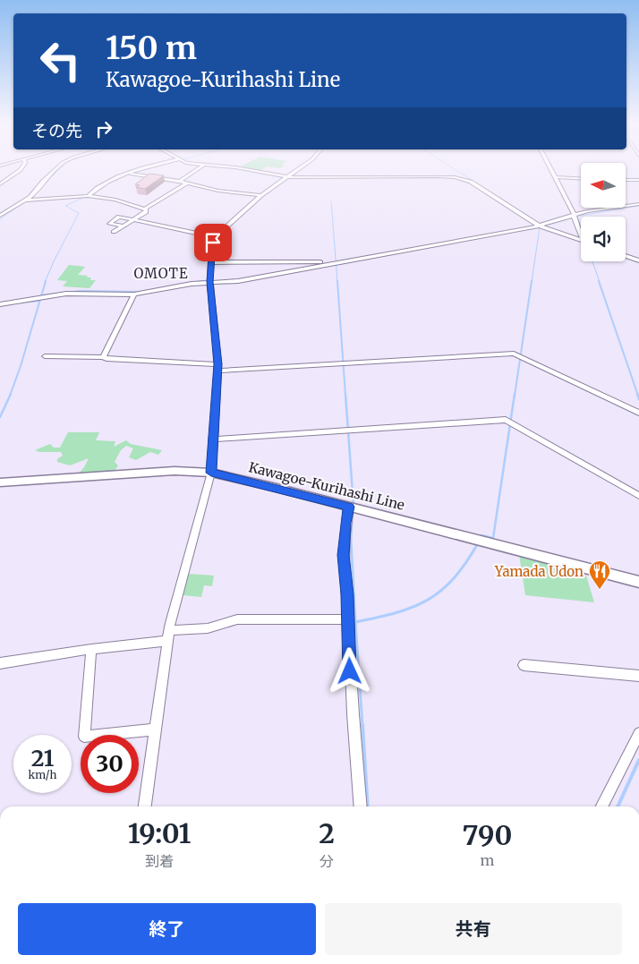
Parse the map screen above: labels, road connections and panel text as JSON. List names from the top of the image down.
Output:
{
  "streets": {
    "main road": ["Kawagoe-Kurihashi Line"]
  },
  "districts": ["OMOTE"],
  "places": {
    "restaurant": ["Yamada Udon"]
  },
  "north": "left",
  "page": {
    "turn": ["150 m", "Kawagoe-Kurihashi Line"],
    "then": "その先",
    "speed": "21 km/h",
    "limit": "30",
    "eta": [
      "19:01",
      "到着",
      "2",
      "分",
      "790",
      "m"
    ],
    "buttons": ["終了", "共有"]
  }
}
